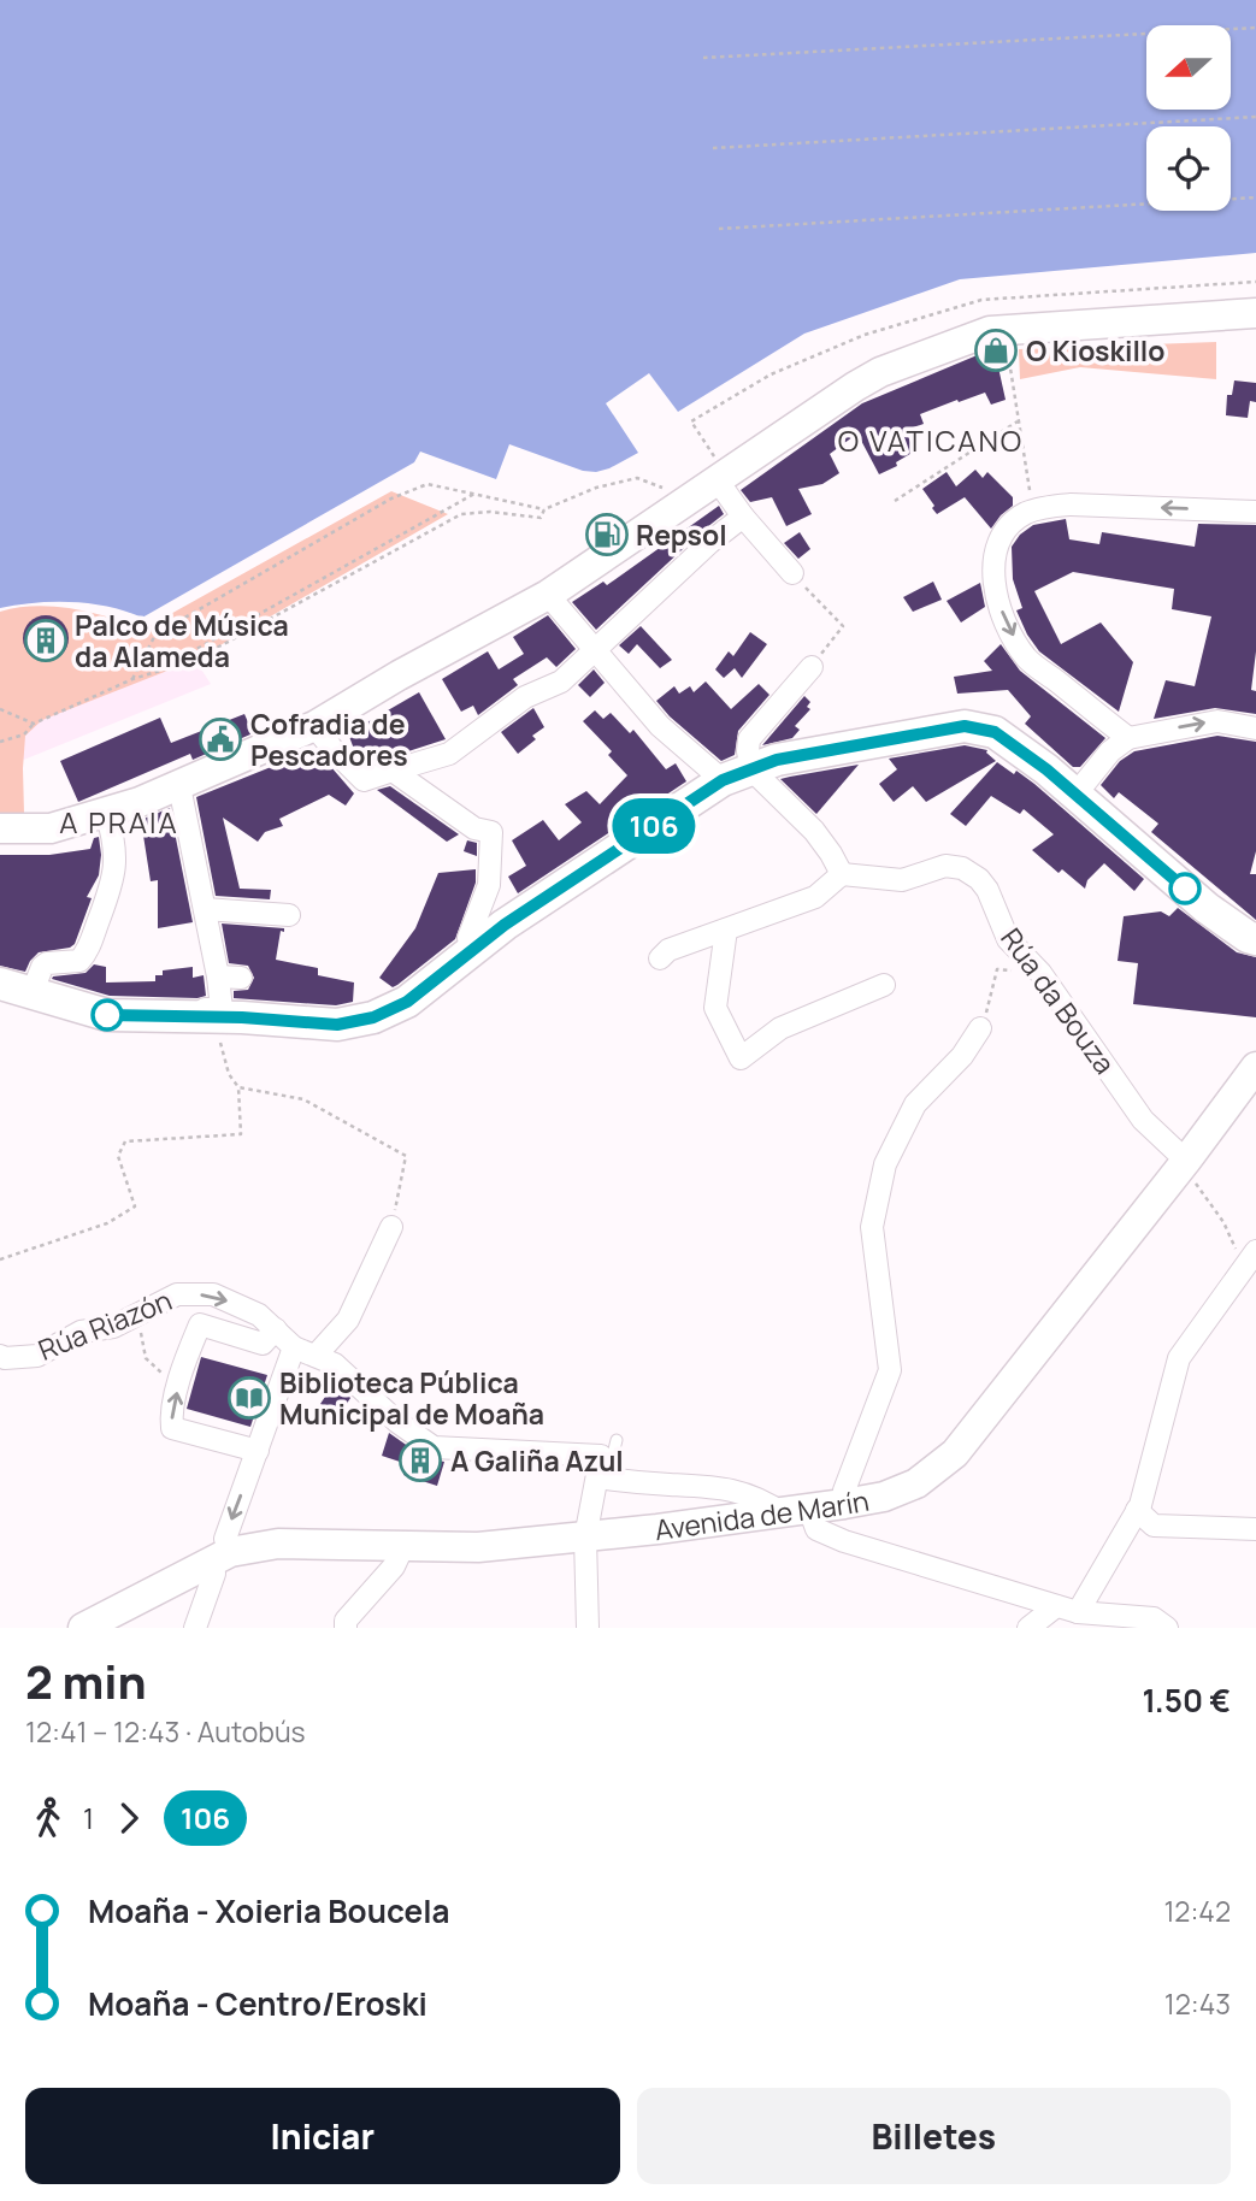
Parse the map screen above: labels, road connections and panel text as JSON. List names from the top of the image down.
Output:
{
  "streets": {
    "street": ["Rúa da Bouza", "Rúa Riazón", "Avenida de Marín"]
  },
  "crossings": [
    ["Rúa da Bouza", "Avenida de Marín"]
  ],
  "one_way": ["Rúa Riazón"],
  "districts": ["O VATICANO", "A PRAIA"],
  "places": {
    "shop": ["O Kioskillo"],
    "fuel station": ["Repsol"],
    "building": ["Palco de Música da Alameda", "A Galiña Azul"],
    "public building": ["Cofradia de Pescadores"],
    "library": ["Biblioteca Pública Municipal de Moaña"]
  },
  "lines": ["bus line 106"],
  "north": "left",
  "page": {
    "on_map": "106",
    "heading": ["2 min", "12:41 – 12:43 · Autobús", "1.50 €"],
    "legs": ["1", "106"],
    "list": [
      {
        "name": "Moaña - Xoieria Boucela",
        "value": "12:42"
      },
      {
        "name": "Moaña - Centro/Eroski",
        "value": "12:43"
      }
    ],
    "buttons": ["Iniciar", "Billetes"]
  }
}
